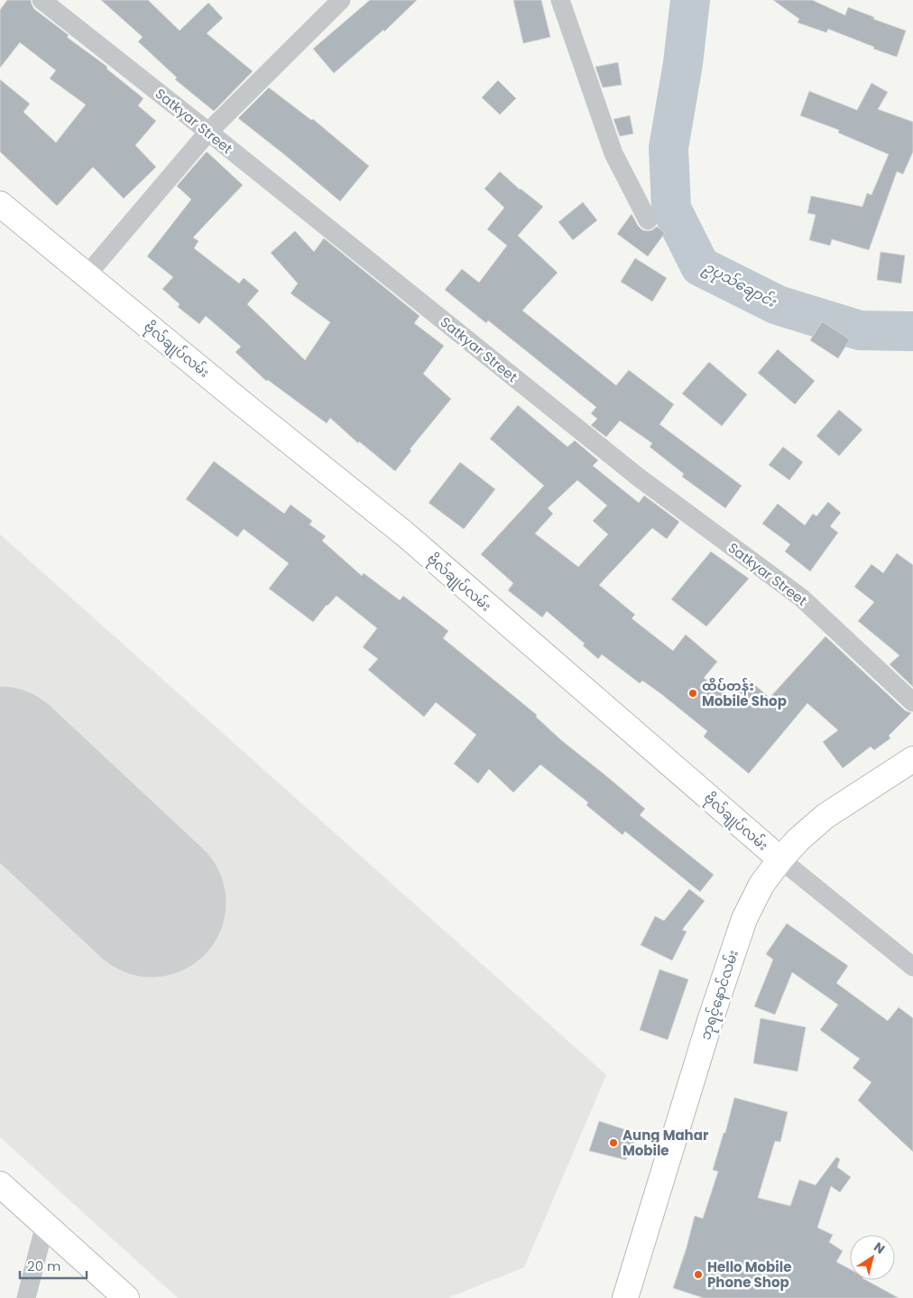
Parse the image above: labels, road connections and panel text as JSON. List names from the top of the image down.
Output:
{
  "streets": {
    "main road": ["ဗိုလ်ချုပ်လမ်း", "ဘုရင့်နောင်လမ်း"],
    "street": ["Satkyar Street"]
  },
  "crossings": [
    ["ဗိုလ်ချုပ်လမ်း", "ဘုရင့်နောင်လမ်း"]
  ],
  "water": ["ဥပုသ်ချောင်း"],
  "places": ["ထိပ်တန်း Mobile Shop", "Aung Mahar Mobile", "Hello Mobile Phone Shop"],
  "scale_bar": "20 m",
  "north": "top right"
}
